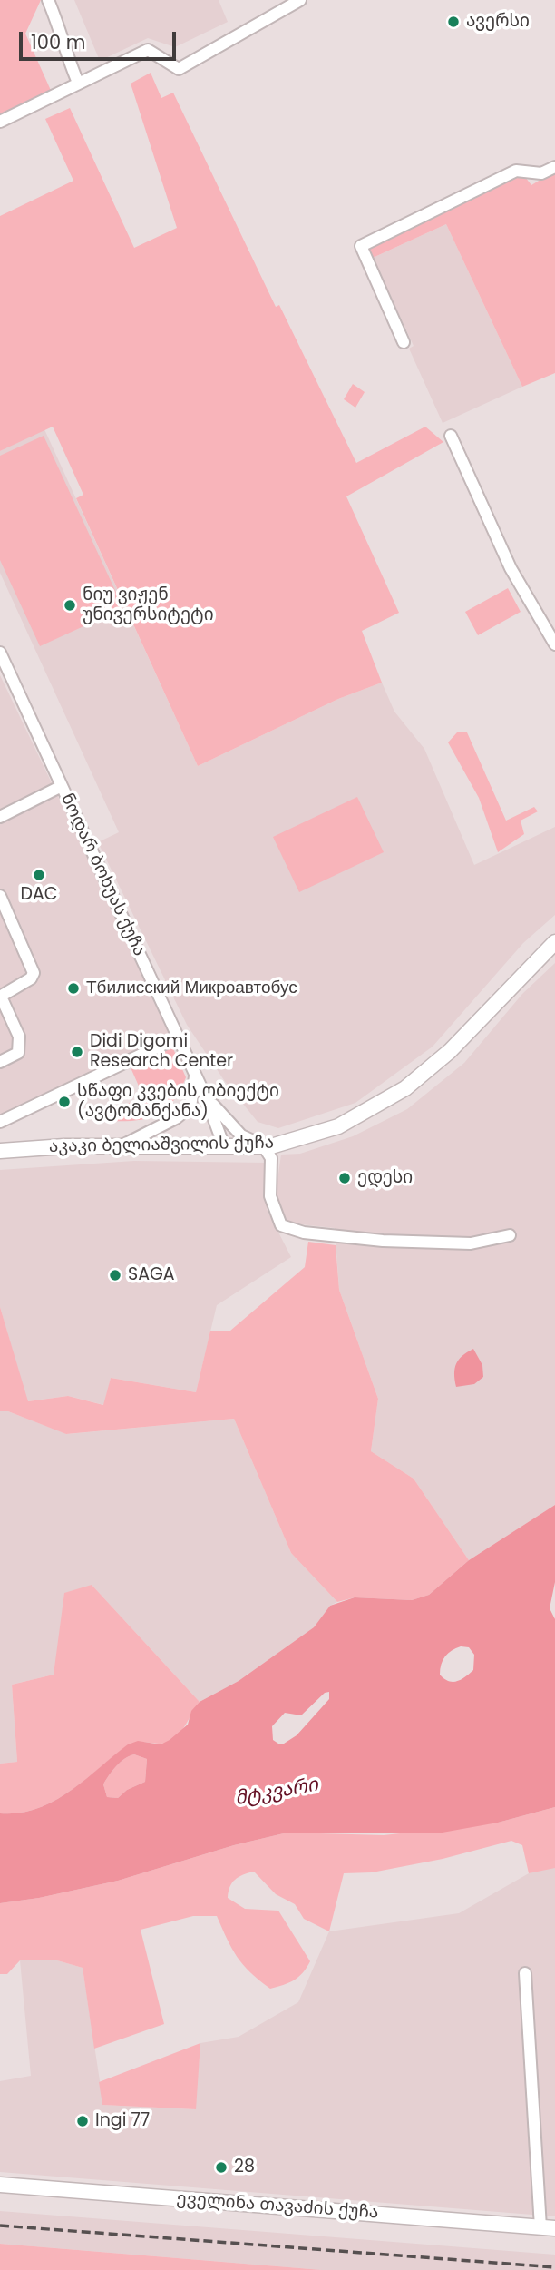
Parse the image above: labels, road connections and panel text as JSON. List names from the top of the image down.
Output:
{
  "streets": {
    "main road": ["აკაკი ბელიაშვილის ქუჩა", "ეველინა თავაძის ქუჩა"],
    "street": ["ნოდარ ბოხუას ქუჩა"]
  },
  "water": ["მტკვარი"],
  "places": [
    "ავერსი",
    "ნიუ ვიჟენ უნივერსიტეტი",
    "DAC",
    "Тбилисский Микроавтобус",
    "Didi Digomi Research Center",
    "სწაფი კვების ობიექტი (ავტომანქანა)",
    "ედესი",
    "SAGA",
    "Ingi 77",
    "28"
  ],
  "scale_bar": "100 m"
}
